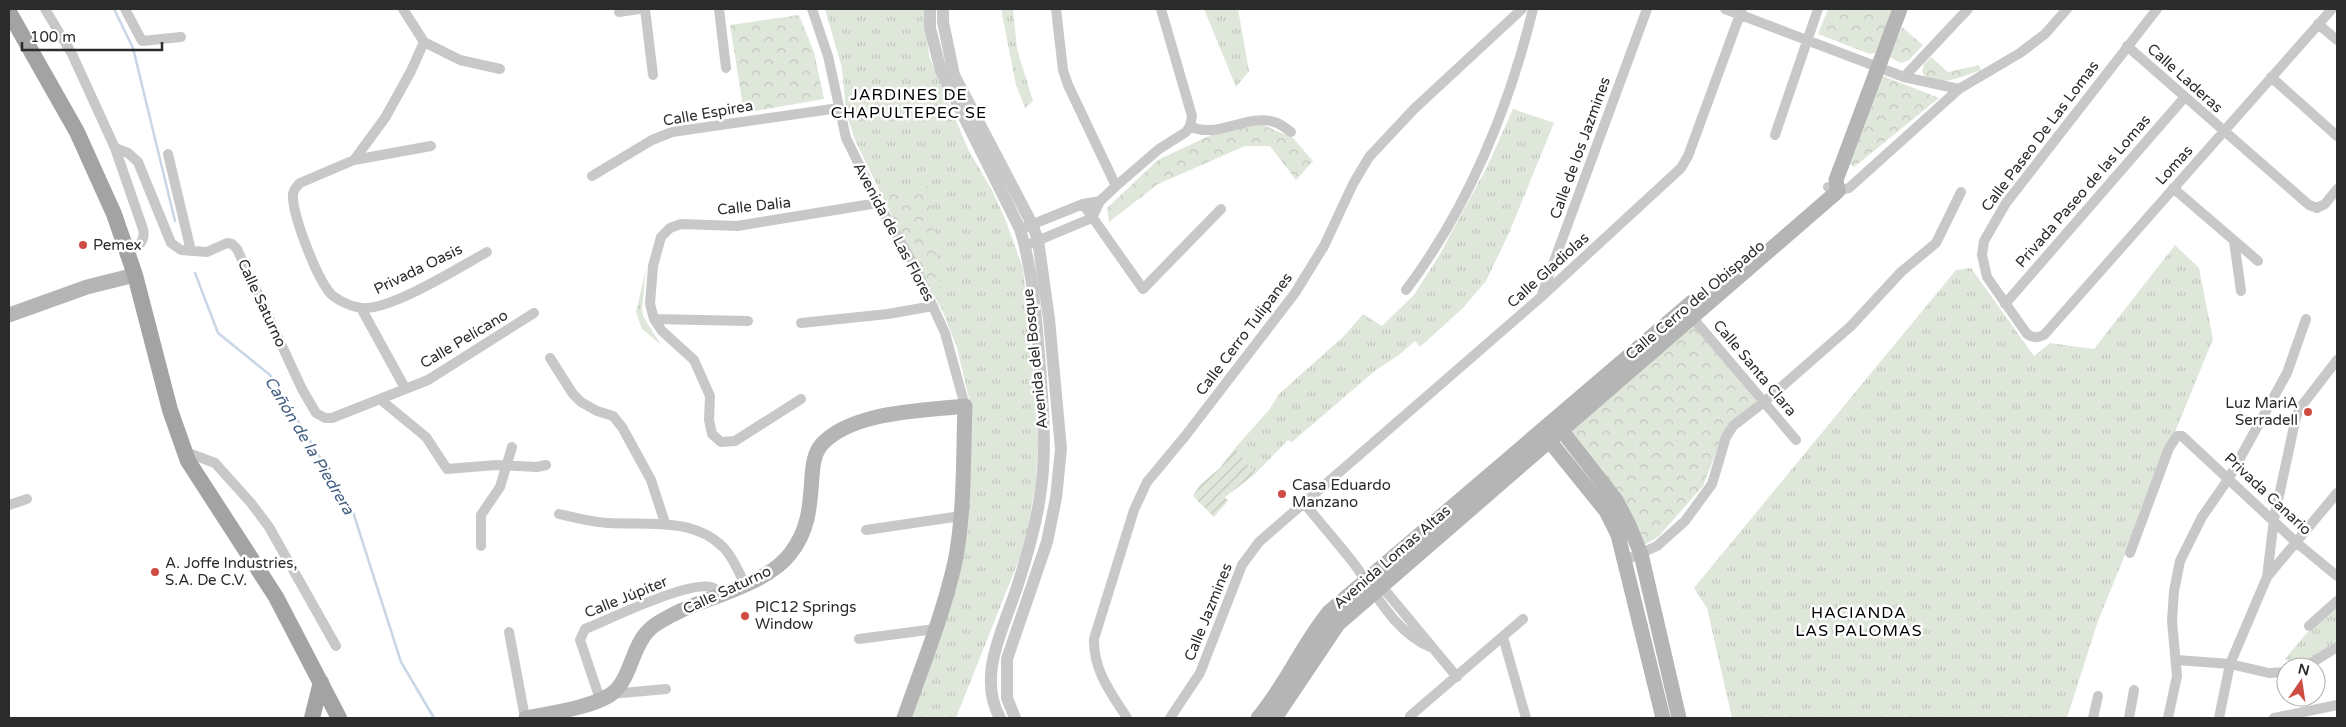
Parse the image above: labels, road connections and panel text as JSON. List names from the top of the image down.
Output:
{
  "streets": {
    "main road": [
      "Avenida de Las Flores",
      "Calle Cerro del Obispado",
      "Calle Saturno",
      "Avenida Lomas Altas"
    ],
    "street": [
      "Calle Laderas",
      "Calle Espirea",
      "Calle Paseo De Las Lomas",
      "Calle de los Jazmines",
      "Lomas",
      "Privada Paseo de las Lomas",
      "Calle Dalia",
      "Privada Oasis",
      "Calle Gladiolas",
      "Calle Cerro Tulipanes",
      "Calle Pelícano",
      "Avenida del Bosque",
      "Calle Santa Clara",
      "Privada Canario",
      "Calle Júpiter",
      "Calle Jazmines"
    ]
  },
  "crossings": [
    ["Calle Laderas", "Calle Paseo De Las Lomas"],
    ["Calle Laderas", "Lomas"],
    ["Calle Laderas", "Privada Paseo de las Lomas"],
    ["Calle Espirea", "Avenida de Las Flores"],
    ["Calle Paseo De Las Lomas", "Lomas"],
    ["Calle Paseo De Las Lomas", "Privada Paseo de las Lomas"],
    ["Calle de los Jazmines", "Calle Gladiolas"],
    ["Calle Dalia", "Avenida de Las Flores"],
    ["Avenida de Las Flores", "Calle Saturno"],
    ["Privada Oasis", "Calle Pelícano"],
    ["Calle Gladiolas", "Calle Jazmines"],
    ["Calle Cerro del Obispado", "Calle Santa Clara"],
    ["Calle Cerro del Obispado", "Avenida Lomas Altas"],
    ["Calle Saturno", "Calle Pelícano"],
    ["Calle Saturno", "Calle Júpiter"]
  ],
  "districts": ["JARDINES DE CHAPULTEPEC SE", "HACIANDA LAS PALOMAS"],
  "water": ["Cañón de la Piedrera"],
  "places": [
    "Pemex",
    "Luz MariA Serradell",
    "Casa Eduardo Manzano",
    "A. Joffe Industries, S.A. De C.V.",
    "PIC12 Springs Window"
  ],
  "scale_bar": "100 m",
  "north": "top"
}
